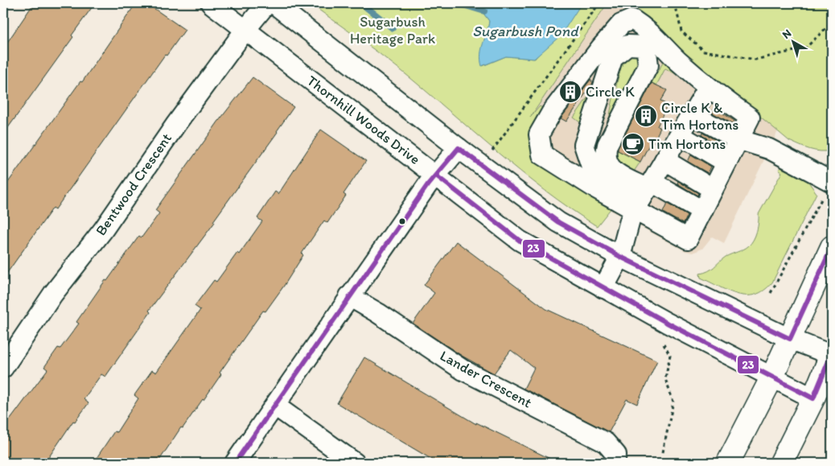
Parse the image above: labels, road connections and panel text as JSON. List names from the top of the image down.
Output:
{
  "streets": {
    "street": ["Thornhill Woods Drive", "Bentwood Crescent", "Lander Crescent"]
  },
  "crossings": [
    ["Thornhill Woods Drive", "Bentwood Crescent"]
  ],
  "water": ["Sugarbush Pond"],
  "parks": ["Sugarbush Heritage Park"],
  "places": {
    "building": ["Circle K", "Circle K & Tim Hortons"],
    "cafe": ["Tim Hortons"]
  },
  "lines": ["transit line 23"],
  "north": "top left"
}
